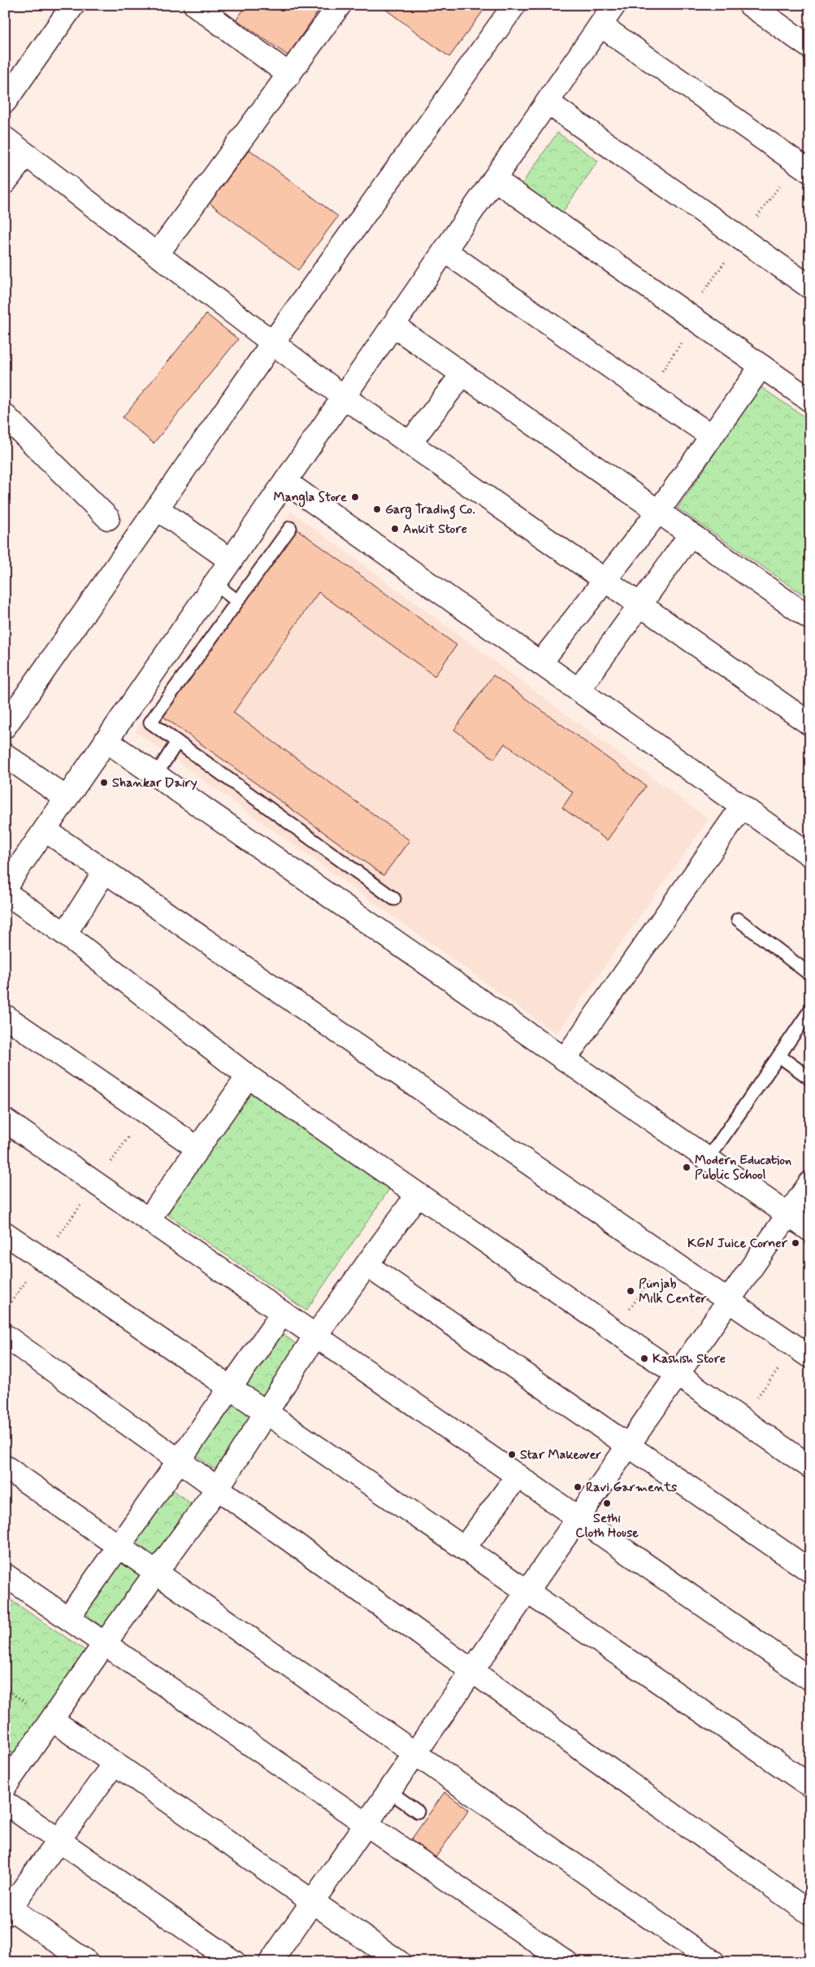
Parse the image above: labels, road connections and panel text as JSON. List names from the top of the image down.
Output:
{
  "places": [
    "Mangla Store",
    "Garg Trading Co.",
    "Ankit Store",
    "Shankar Dairy",
    "Modern Education Public School",
    "KGN Juice Corner",
    "Punjab Milk Center",
    "Kashish Store",
    "Star Makeover",
    "Ravi Garments",
    "Sethi Cloth House"
  ]
}
